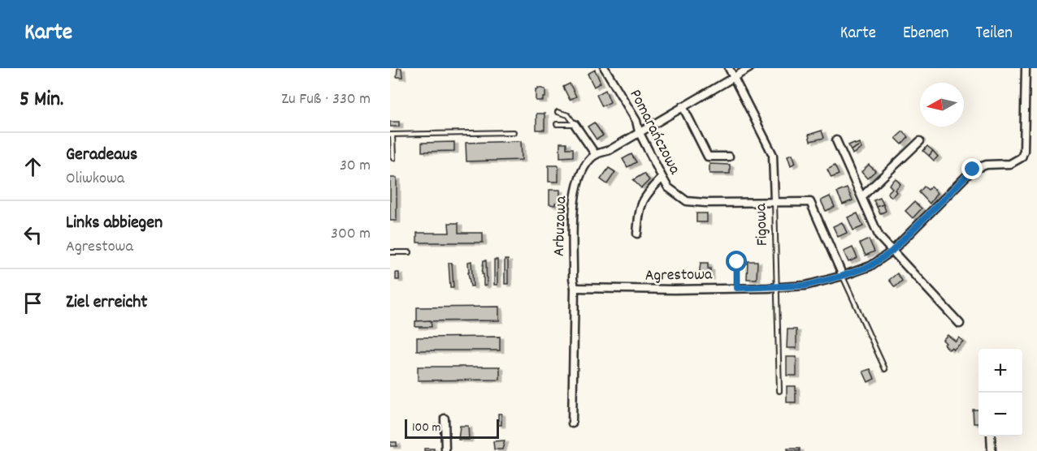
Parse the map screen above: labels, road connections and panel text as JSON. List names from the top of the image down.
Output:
{
  "streets": {
    "street": [
      "Pomarańczowa",
      "Figowa",
      "Arbuzowa",
      "Agrestowa"
    ]
  },
  "crossings": [
    ["Pomarańczowa", "Figowa"],
    ["Pomarańczowa", "Arbuzowa"],
    ["Pomarańczowa", "Agrestowa"],
    ["Figowa", "Arbuzowa"],
    ["Figowa", "Agrestowa"],
    ["Arbuzowa", "Agrestowa"]
  ],
  "scale_bar": "100 m",
  "north": "left",
  "page": {
    "header": "Karte",
    "nav": ["Karte", "Ebenen", "Teilen"],
    "heading": ["5 Min.", "Zu Fuß · 330 m"],
    "list": [
      ["Geradeaus", "Oliwkowa", "30 m"],
      ["Links abbiegen", "Agrestowa", "300 m"],
      "Ziel erreicht"
    ],
    "map_buttons": ["+", "−"],
    "scale": "100 m"
  }
}
